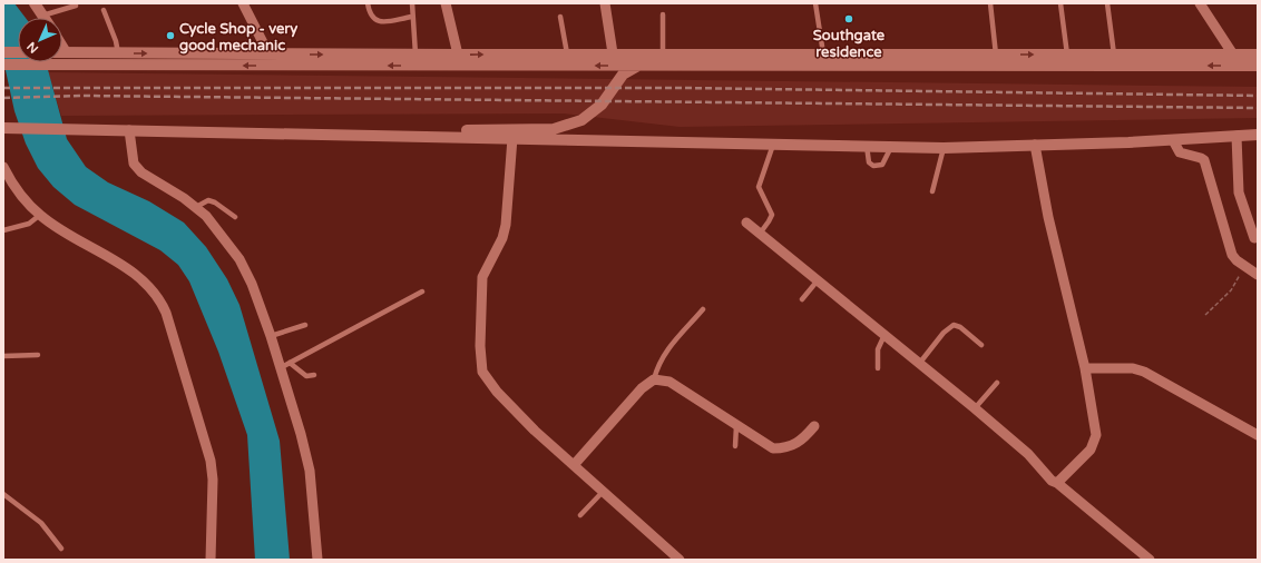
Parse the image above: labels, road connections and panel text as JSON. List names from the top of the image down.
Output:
{
  "places": ["Southgate residence", "Cycle Shop - very good mechanic"],
  "north": "bottom left"
}
